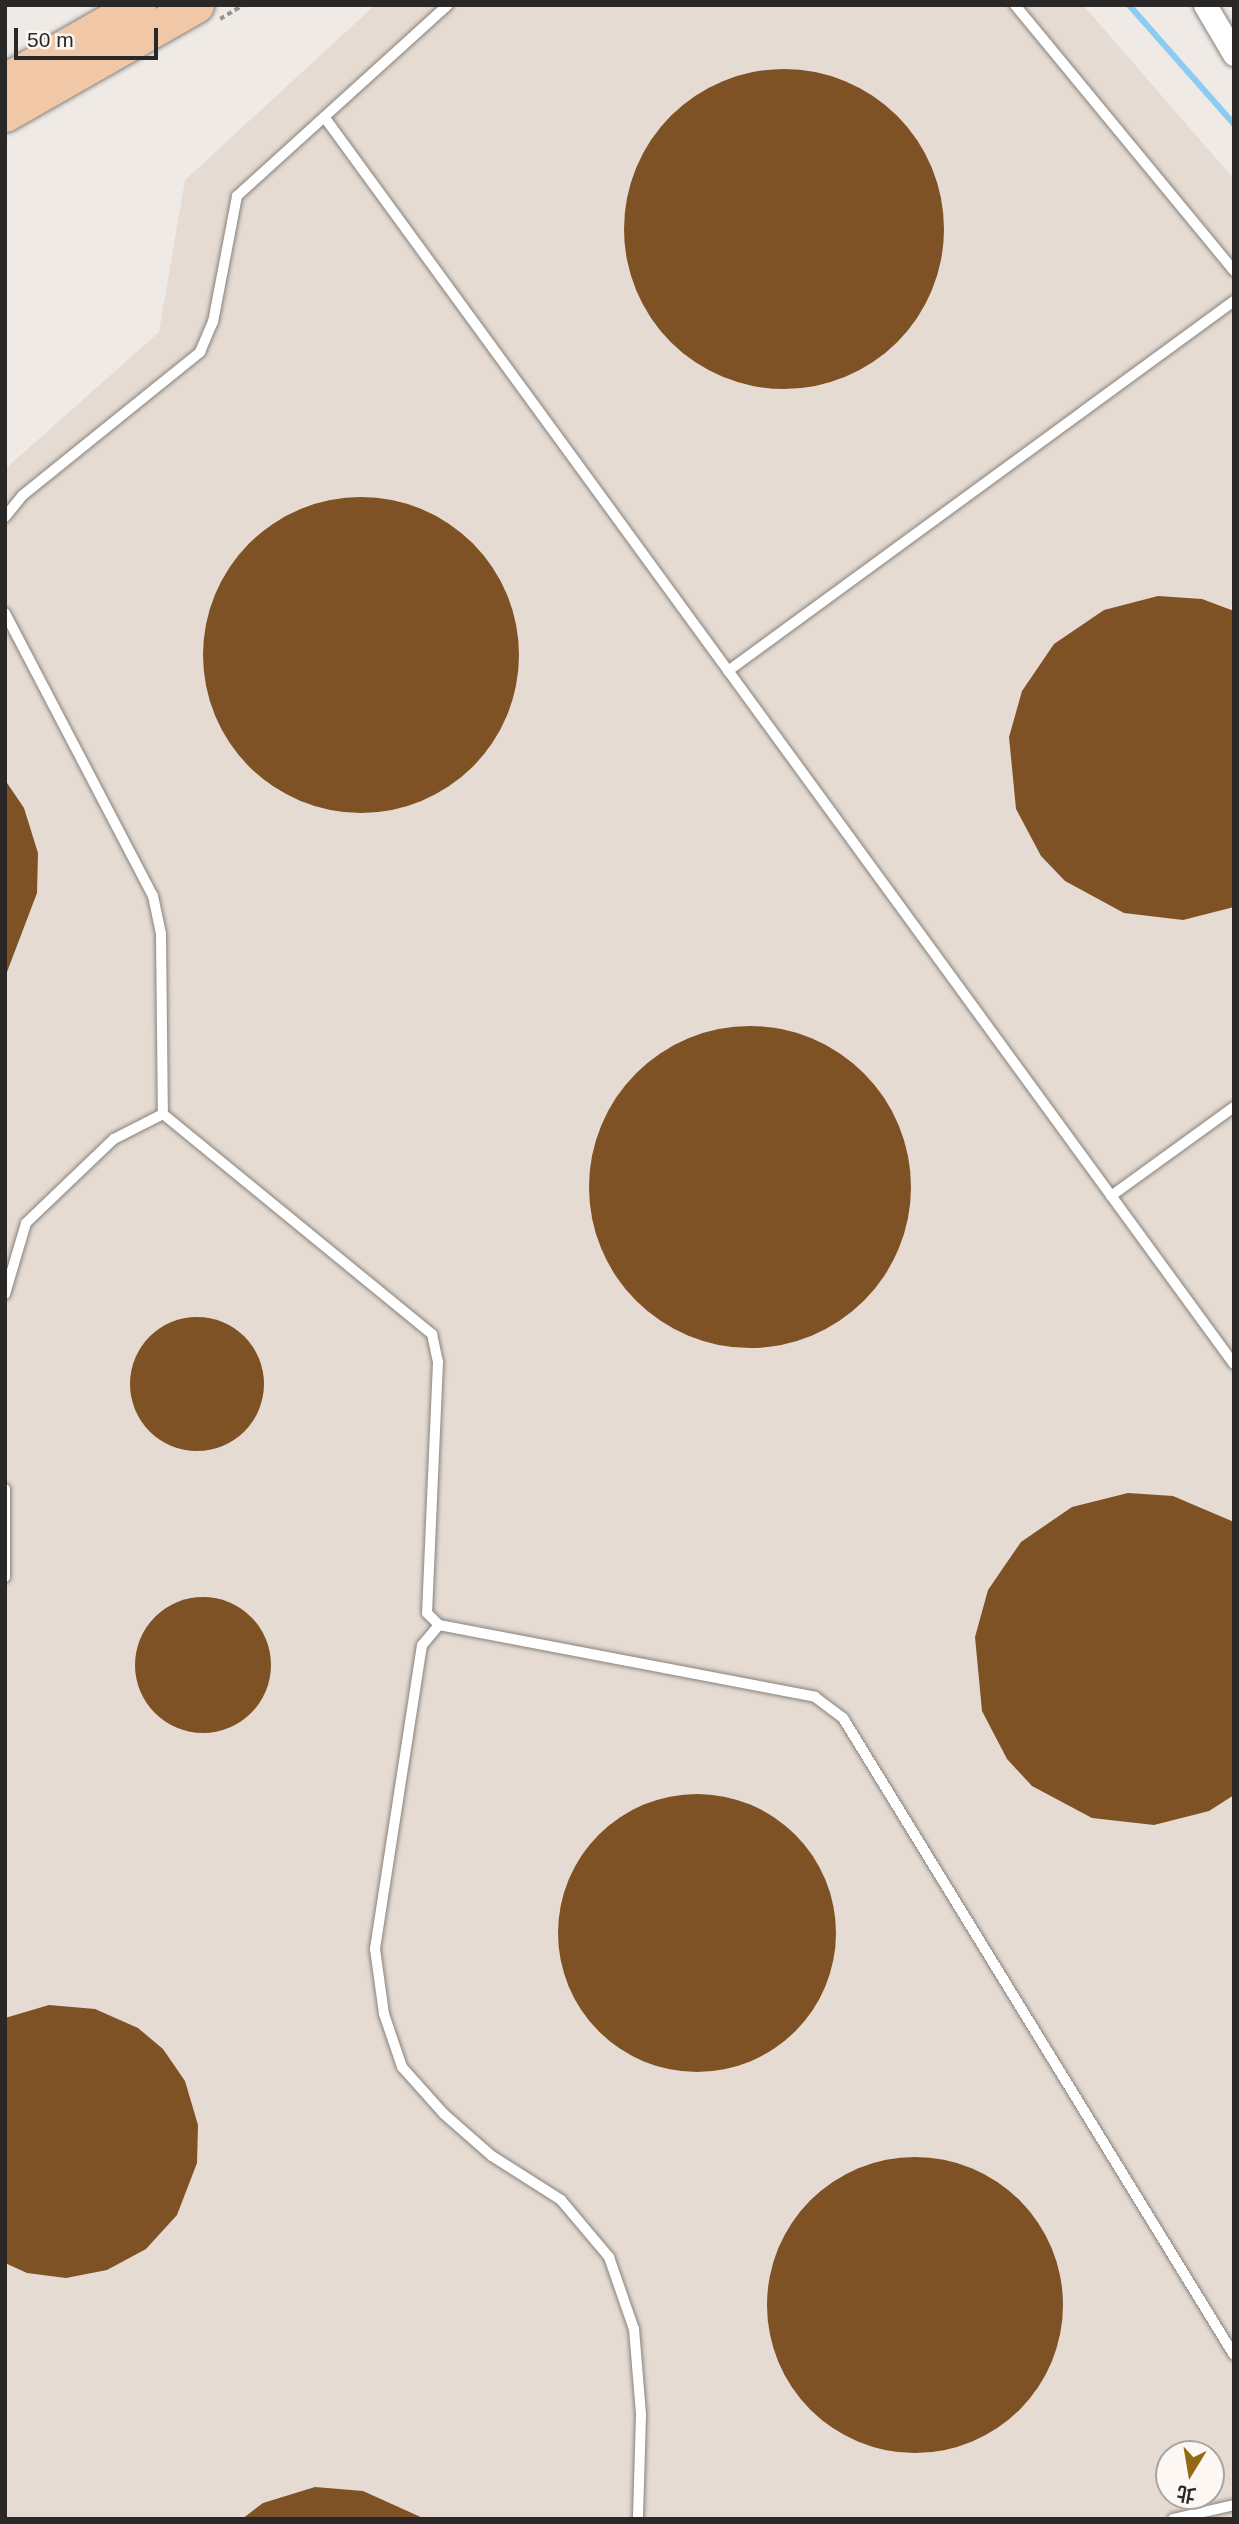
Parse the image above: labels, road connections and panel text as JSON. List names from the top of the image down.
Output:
{
  "scale_bar": "50 m",
  "north": "bottom"
}
